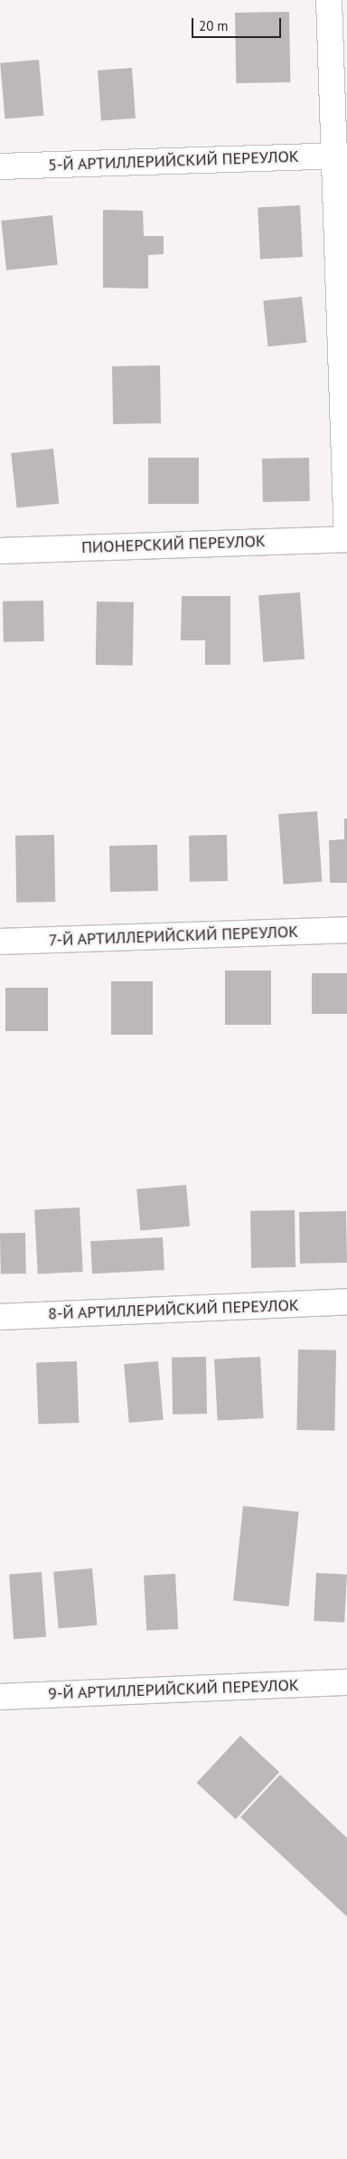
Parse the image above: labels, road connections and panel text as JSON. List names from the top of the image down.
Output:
{
  "streets": {
    "street": [
      "5-Й АРТИЛЛЕРИЙСКИЙ ПЕРЕУЛОК",
      "ПИОНЕРСКИЙ ПЕРЕУЛОК",
      "7-Й АРТИЛЛЕРИЙСКИЙ ПЕРЕУЛОК",
      "8-Й АРТИЛЛЕРИЙСКИЙ ПЕРЕУЛОК",
      "9-Й АРТИЛЛЕРИЙСКИЙ ПЕРЕУЛОК"
    ]
  },
  "scale_bar": "20 m"
}
